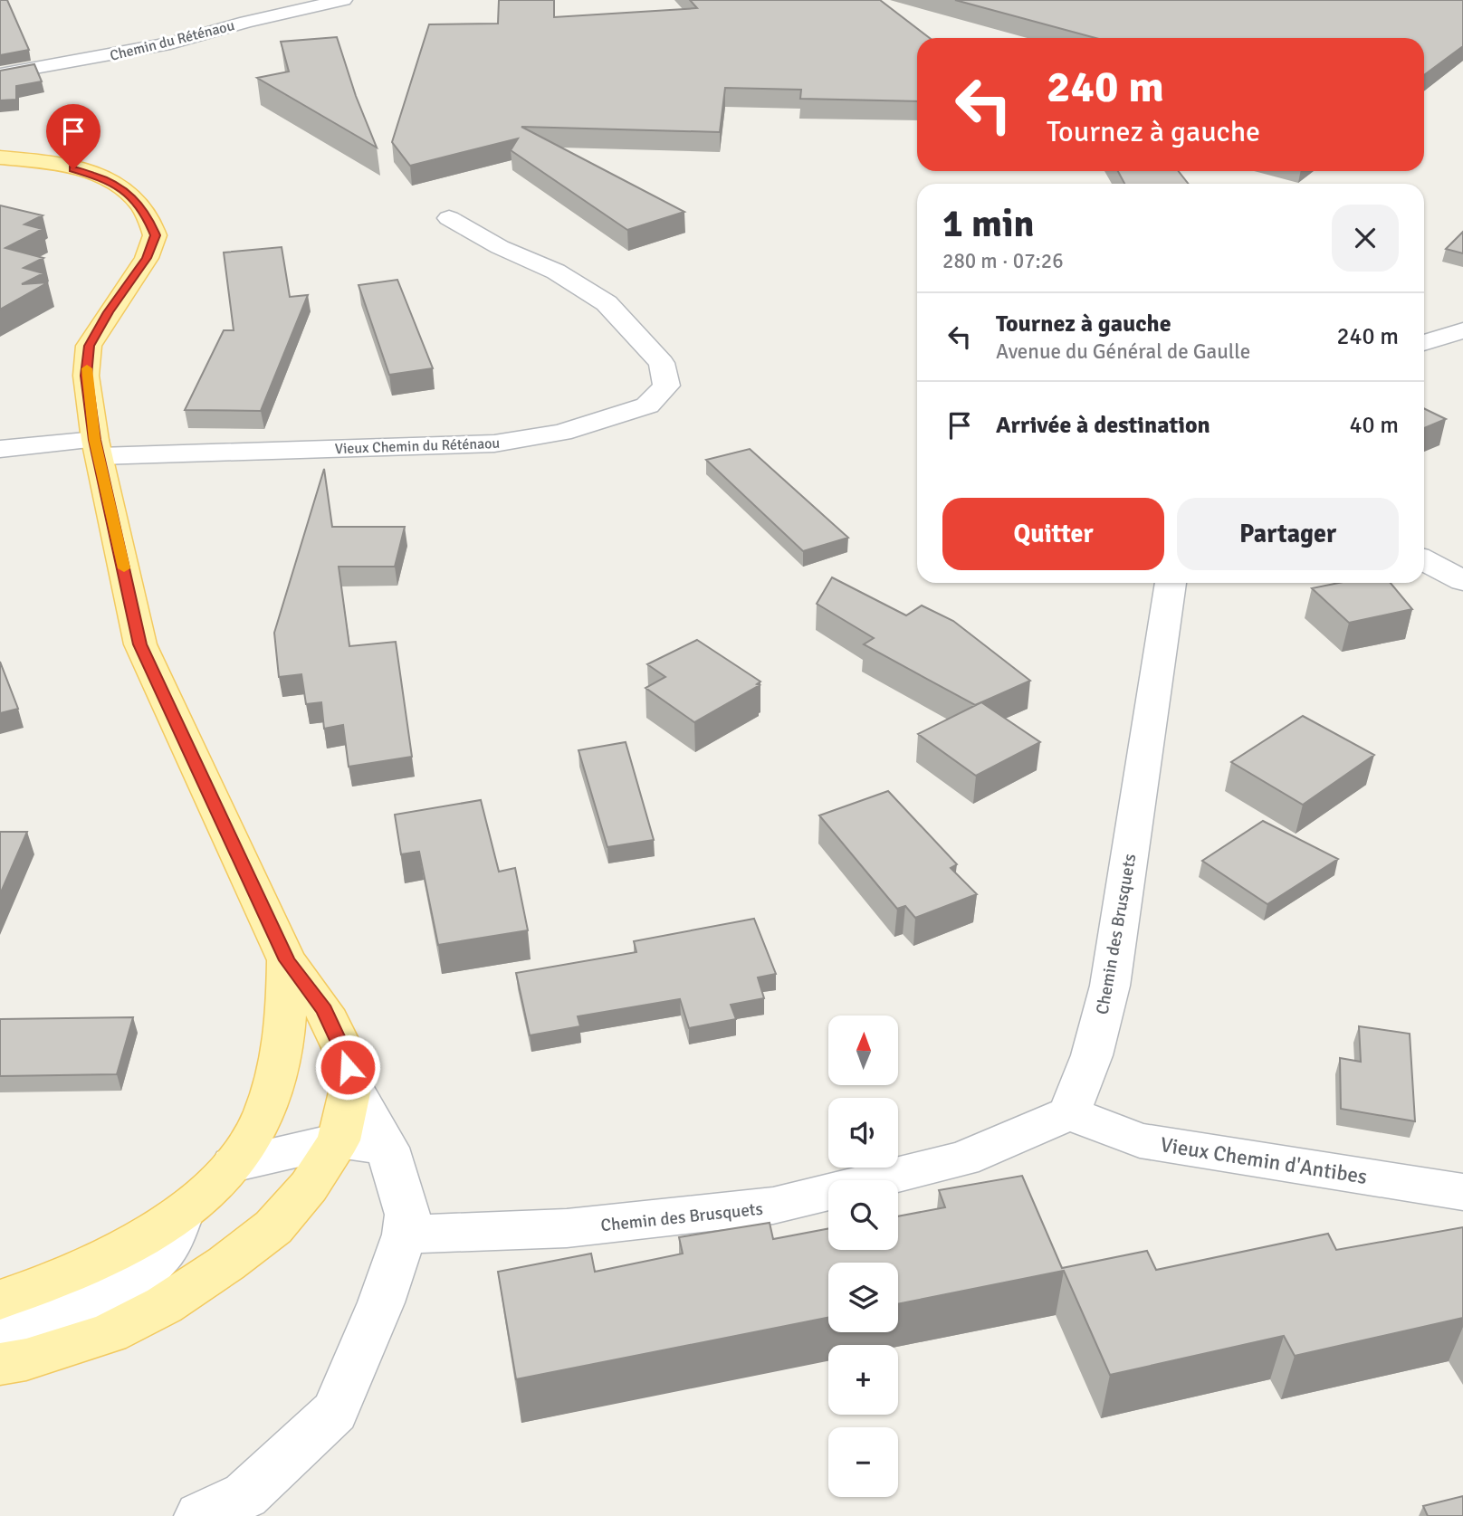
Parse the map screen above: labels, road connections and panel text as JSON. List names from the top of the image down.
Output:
{
  "streets": {
    "street": [
      "Chemin du Réténaou",
      "Vieux Chemin du Réténaou",
      "Chemin des Brusquets",
      "Vieux Chemin d'Antibes"
    ]
  },
  "crossings": [
    ["Chemin des Brusquets", "Vieux Chemin d'Antibes"]
  ],
  "north": "top",
  "page": {
    "turn": ["240 m", "Tournez à gauche"],
    "heading": ["1 min", "280 m · 07:26"],
    "list": [
      {
        "name": "Tournez à gauche",
        "note": "Avenue du Général de Gaulle",
        "value": "240 m"
      },
      {
        "name": "Arrivée à destination",
        "value": "40 m"
      }
    ],
    "buttons": ["Quitter", "Partager"],
    "map_buttons": ["+", "−"]
  }
}
